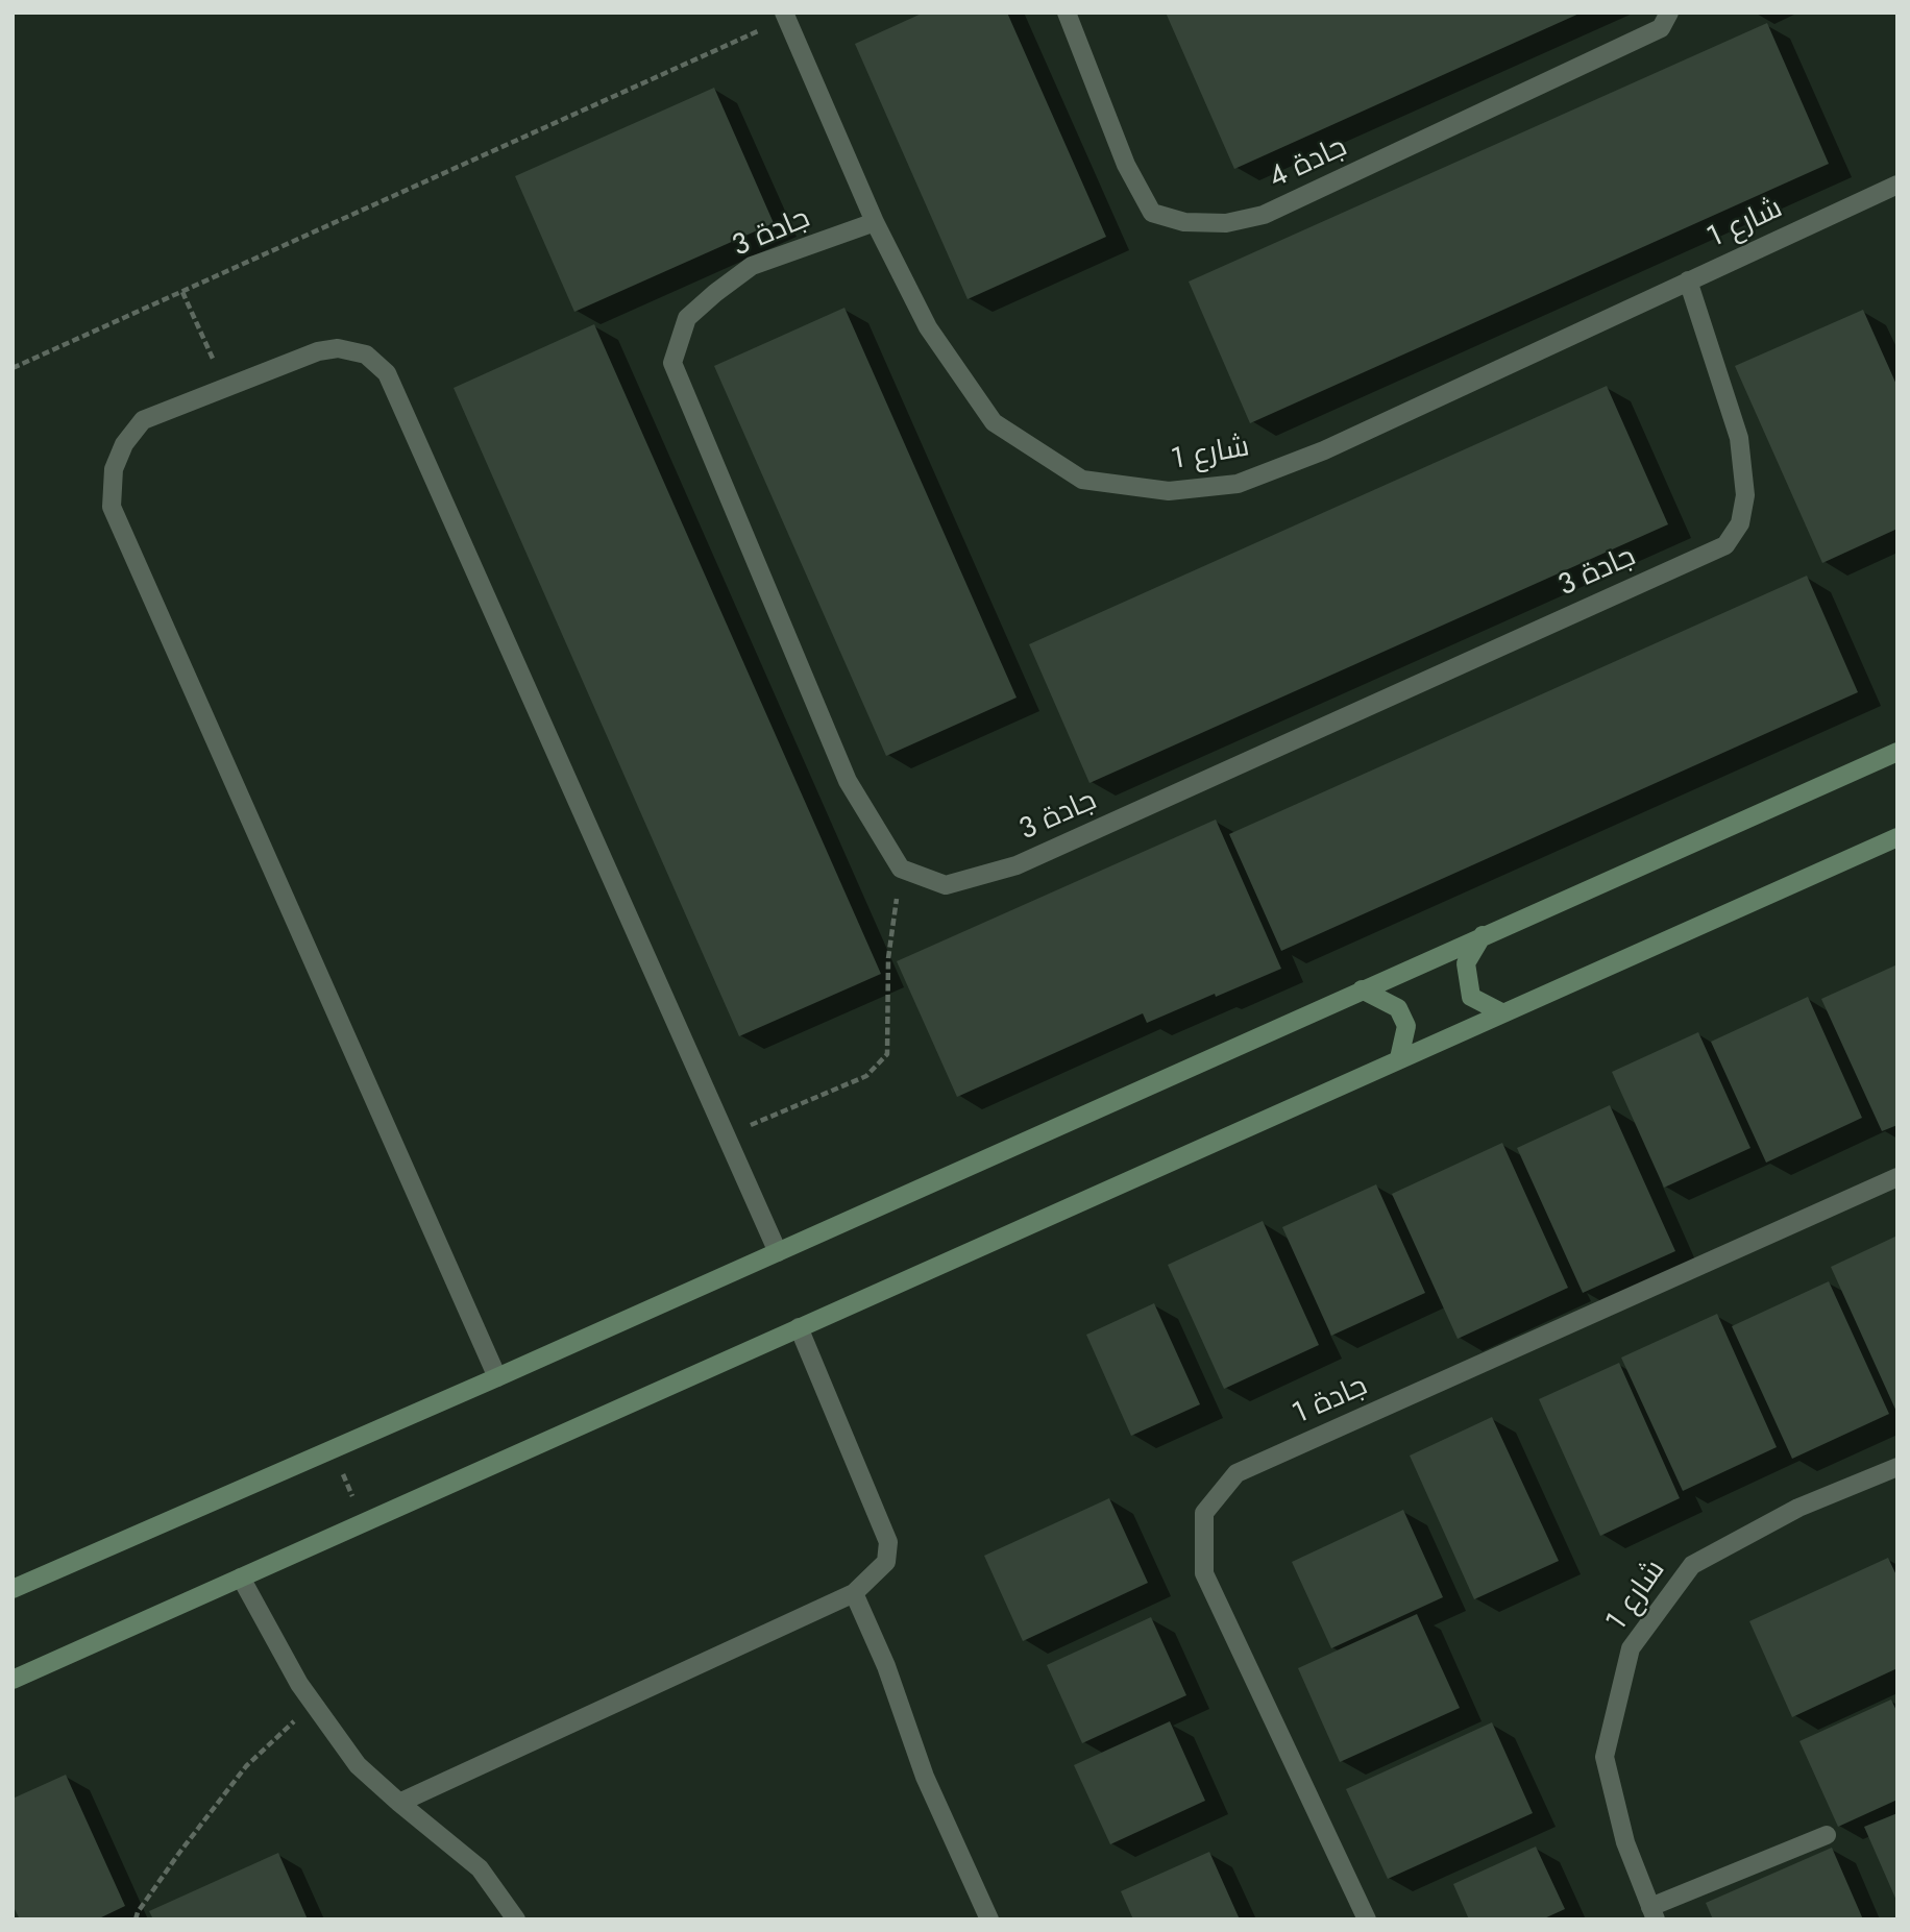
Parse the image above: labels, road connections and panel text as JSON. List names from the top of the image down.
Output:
{
  "streets": {
    "street": [
      "جادة 4",
      "شارع 1",
      "جادة 3",
      "جادة 1"
    ]
  },
  "crossings": [
    ["شارع 1", "جادة 3"]
  ]
}
